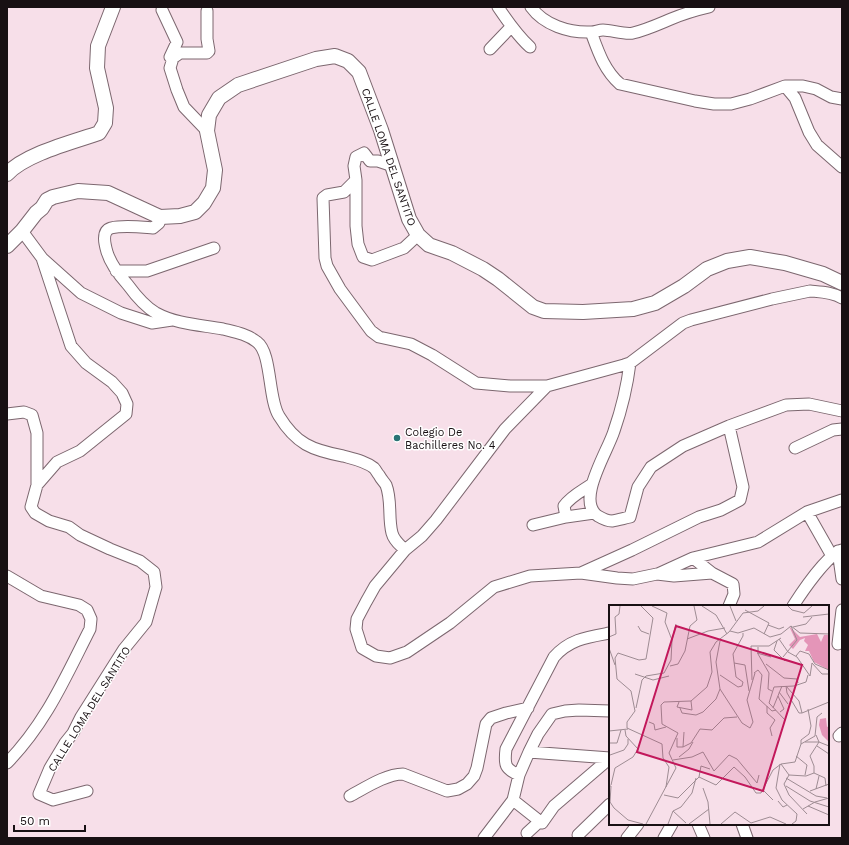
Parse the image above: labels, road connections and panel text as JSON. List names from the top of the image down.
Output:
{
  "streets": {
    "main road": ["CALLE LOMA DEL SANTITO"]
  },
  "places": ["Colegio De Bachilleres No. 4"],
  "scale_bar": "50 m"
}
